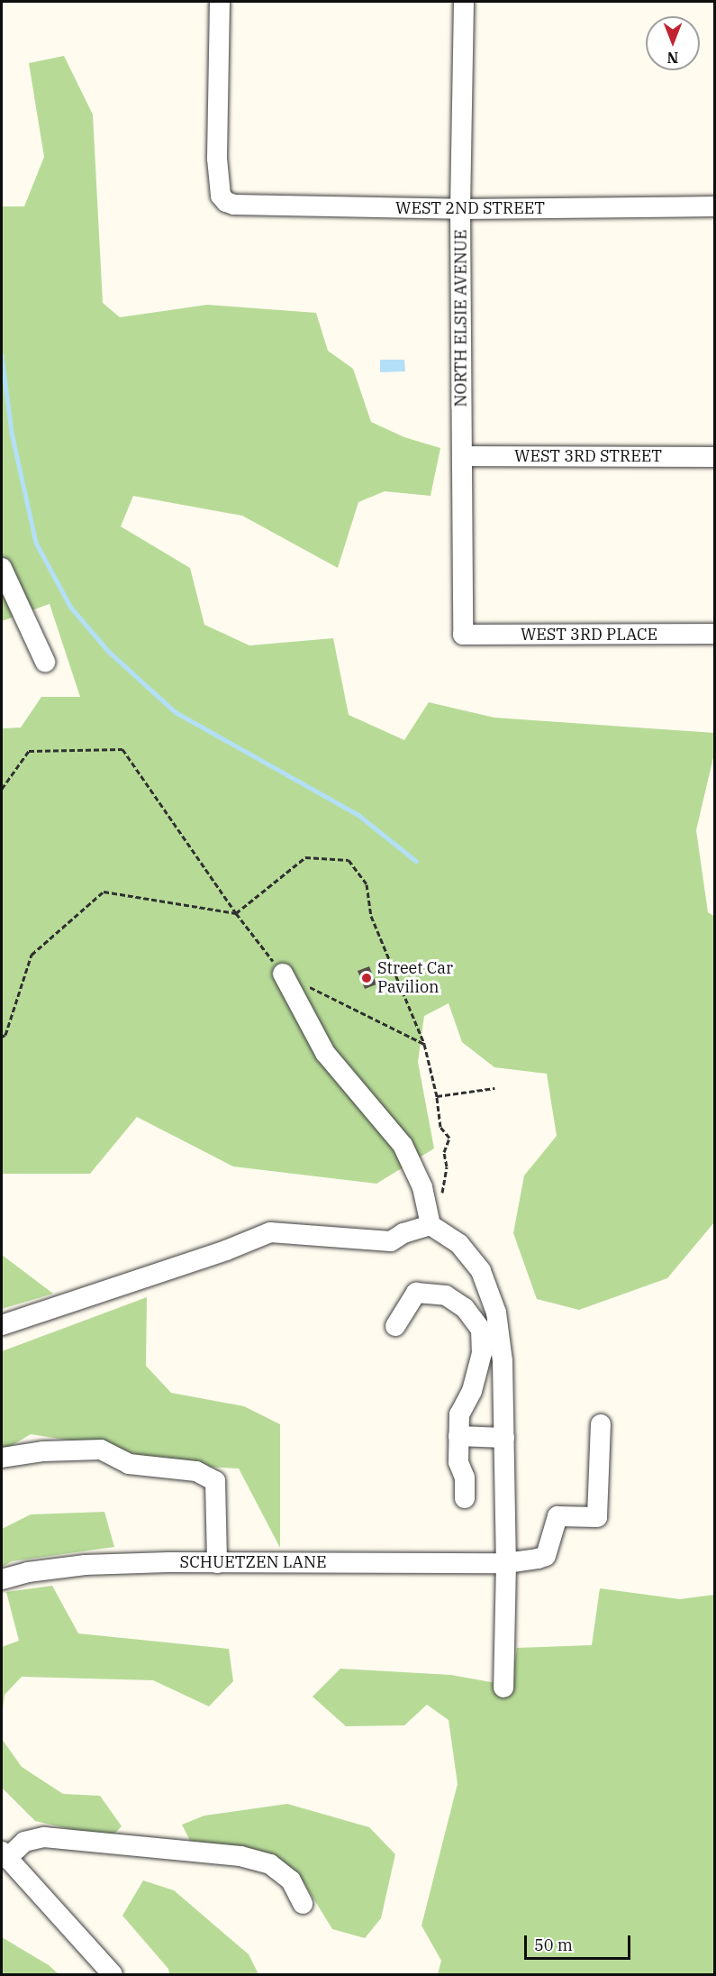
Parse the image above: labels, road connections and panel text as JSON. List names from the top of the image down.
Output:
{
  "streets": {
    "street": [
      "WEST 2ND STREET",
      "NORTH ELSIE AVENUE",
      "WEST 3RD STREET",
      "WEST 3RD PLACE",
      "SCHUETZEN LANE"
    ]
  },
  "crossings": [
    ["WEST 2ND STREET", "NORTH ELSIE AVENUE"],
    ["NORTH ELSIE AVENUE", "WEST 3RD STREET"],
    ["NORTH ELSIE AVENUE", "WEST 3RD PLACE"]
  ],
  "places": ["Street Car Pavilion"],
  "scale_bar": "50 m",
  "north": "bottom"
}
